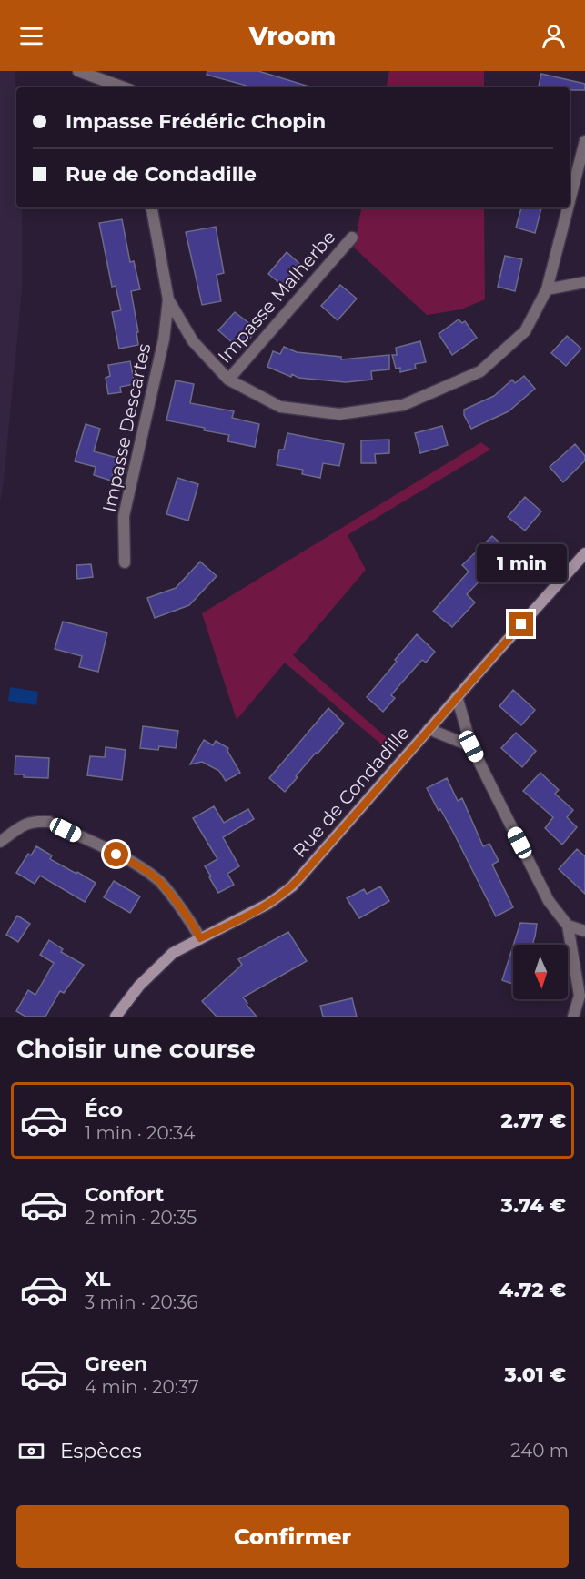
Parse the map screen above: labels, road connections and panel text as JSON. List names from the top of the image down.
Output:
{
  "streets": {
    "street": ["Impasse Malherbe", "Impasse Descartes", "Rue de Condadille"]
  },
  "north": "bottom",
  "page": {
    "header": "Vroom",
    "banner": ["Impasse Frédéric Chopin", "Rue de Condadille"],
    "bubble": "1 min",
    "heading": "Choisir une course",
    "list": [
      {
        "name": "Éco",
        "note": "1 min · 20:34",
        "value": "2.77 €"
      },
      {
        "name": "Confort",
        "note": "2 min · 20:35",
        "value": "3.74 €"
      },
      {
        "name": "XL",
        "note": "3 min · 20:36",
        "value": "4.72 €"
      },
      {
        "name": "Green",
        "note": "4 min · 20:37",
        "value": "3.01 €"
      }
    ],
    "pay": ["Espèces", "240 m"],
    "buttons": "Confirmer"
  }
}
